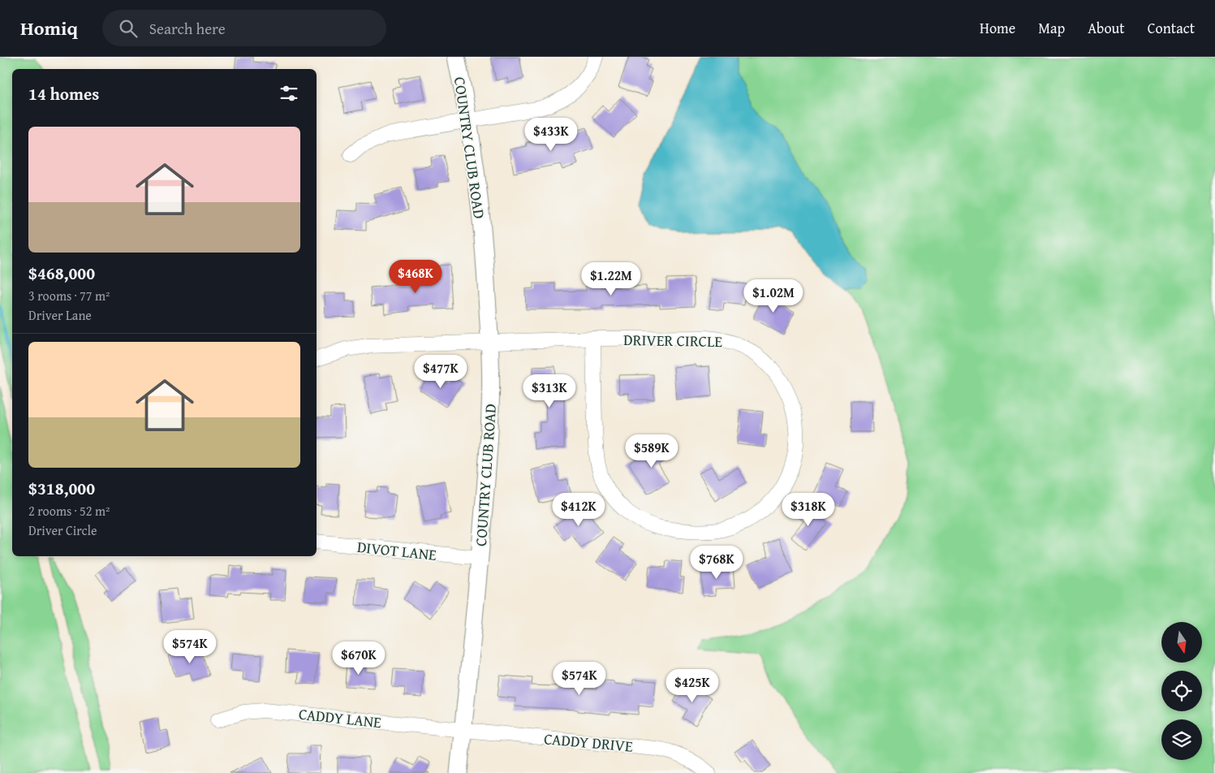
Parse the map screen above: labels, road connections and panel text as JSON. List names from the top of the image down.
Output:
{
  "streets": {
    "street": [
      "COUNTRY CLUB ROAD",
      "DRIVER CIRCLE",
      "DIVOT LANE",
      "CADDY LANE",
      "CADDY DRIVE"
    ]
  },
  "crossings": [
    ["COUNTRY CLUB ROAD", "DRIVER CIRCLE"],
    ["COUNTRY CLUB ROAD", "DIVOT LANE"],
    ["COUNTRY CLUB ROAD", "CADDY LANE"],
    ["COUNTRY CLUB ROAD", "CADDY DRIVE"],
    ["CADDY LANE", "CADDY DRIVE"]
  ],
  "north": "bottom",
  "page": {
    "header": "Homiq",
    "search": "Search here",
    "nav": [
      "Home",
      "Map",
      "About",
      "Contact"
    ],
    "heading": "14 homes",
    "price": [
      "$433K",
      "$468K",
      "$1.22M",
      "$1.02M",
      "$477K",
      "$313K",
      "$589K",
      "$412K",
      "$318K",
      "$768K",
      "$574K",
      "$670K",
      "$574K",
      "$425K"
    ],
    "list": [
      {
        "name": "$468,000",
        "note": "3 rooms · 77 m² · Driver Lane"
      },
      {
        "name": "$318,000",
        "note": "2 rooms · 52 m² · Driver Circle"
      }
    ]
  }
}
